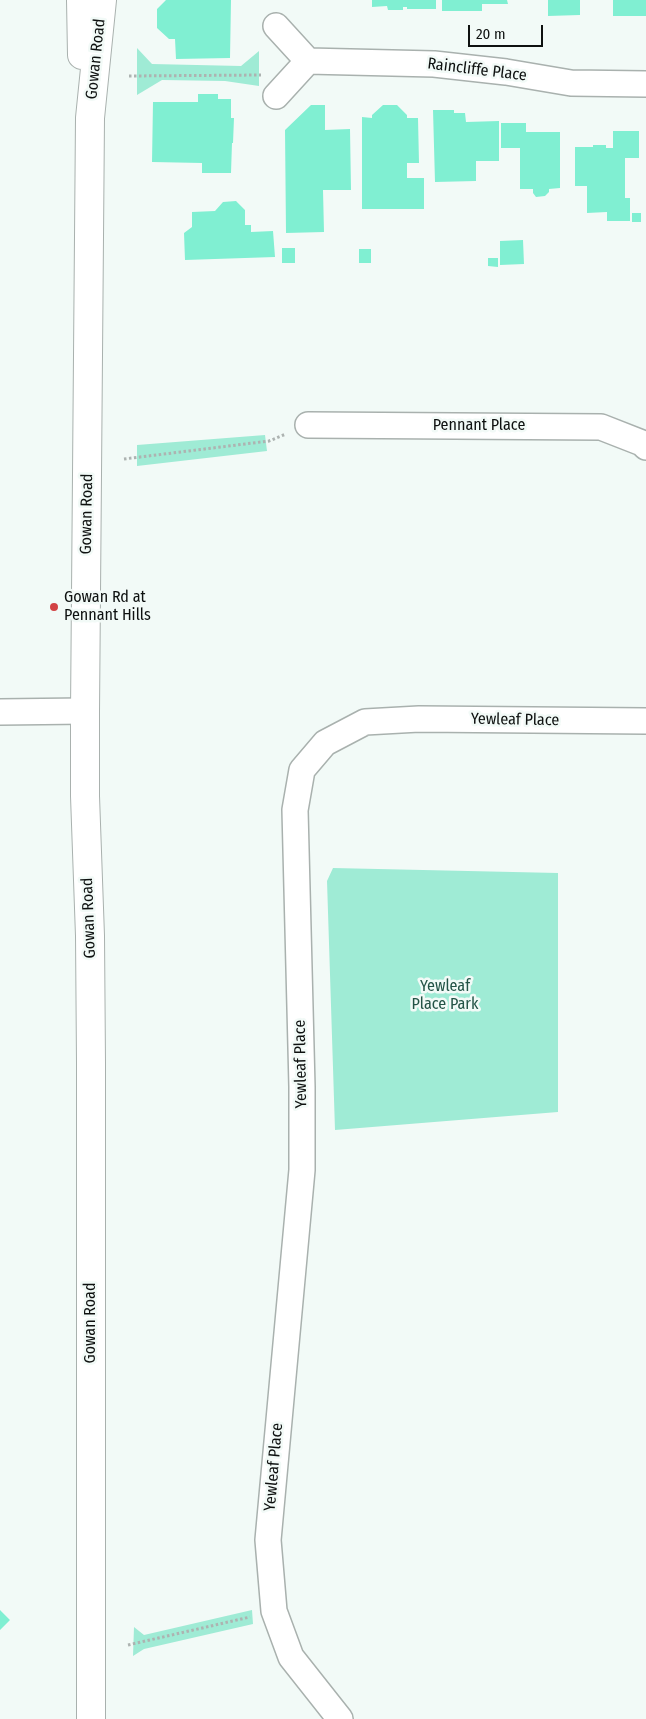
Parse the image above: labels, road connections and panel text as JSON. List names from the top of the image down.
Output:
{
  "streets": {
    "main road": ["Gowan Road"],
    "street": ["Raincliffe Place", "Pennant Place", "Yewleaf Place"]
  },
  "parks": ["Yewleaf Place Park"],
  "places": ["Gowan Rd at Pennant Hills"],
  "scale_bar": "20 m"
}
